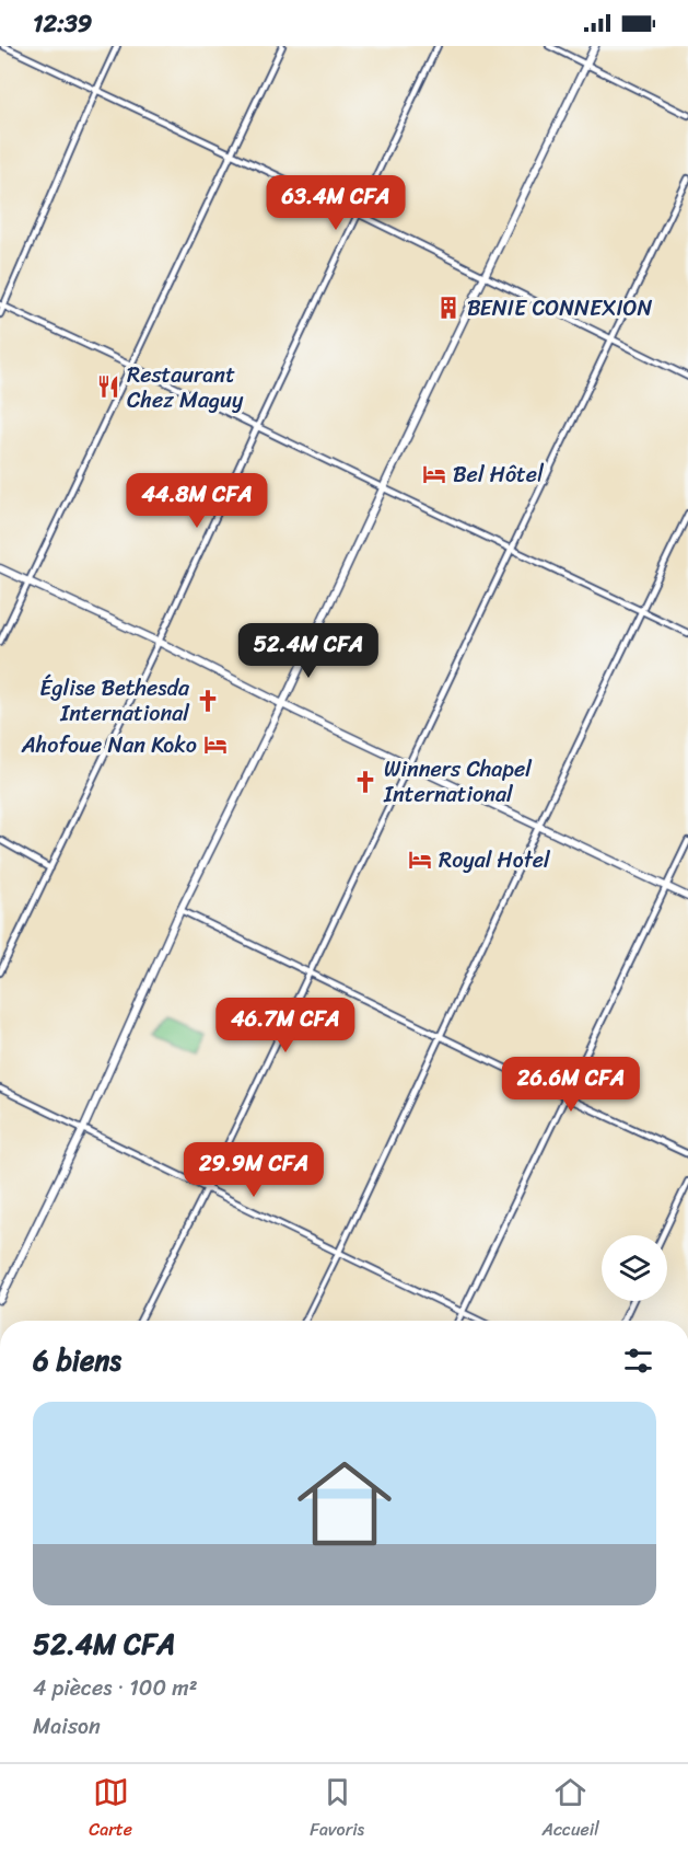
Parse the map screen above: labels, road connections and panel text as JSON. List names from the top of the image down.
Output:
{
  "places": {
    "building": ["BENIE CONNEXION"],
    "restaurant": ["Restaurant Chez Maguy"],
    "hotel": ["Bel Hôtel", "Ahofoue Nan Koko", "Royal Hotel"],
    "church": ["Église Bethesda International", "Winners Chapel International"]
  },
  "page": {
    "status": "12:39",
    "price": [
      "63.4M CFA",
      "44.8M CFA",
      "52.4M CFA",
      "46.7M CFA",
      "26.6M CFA",
      "29.9M CFA"
    ],
    "heading": "6 biens",
    "list": [
      {
        "name": "52.4M CFA",
        "note": "4 pièces · 100 m² · Maison"
      }
    ],
    "tabs": ["Carte", "Favoris", "Accueil"]
  }
}
